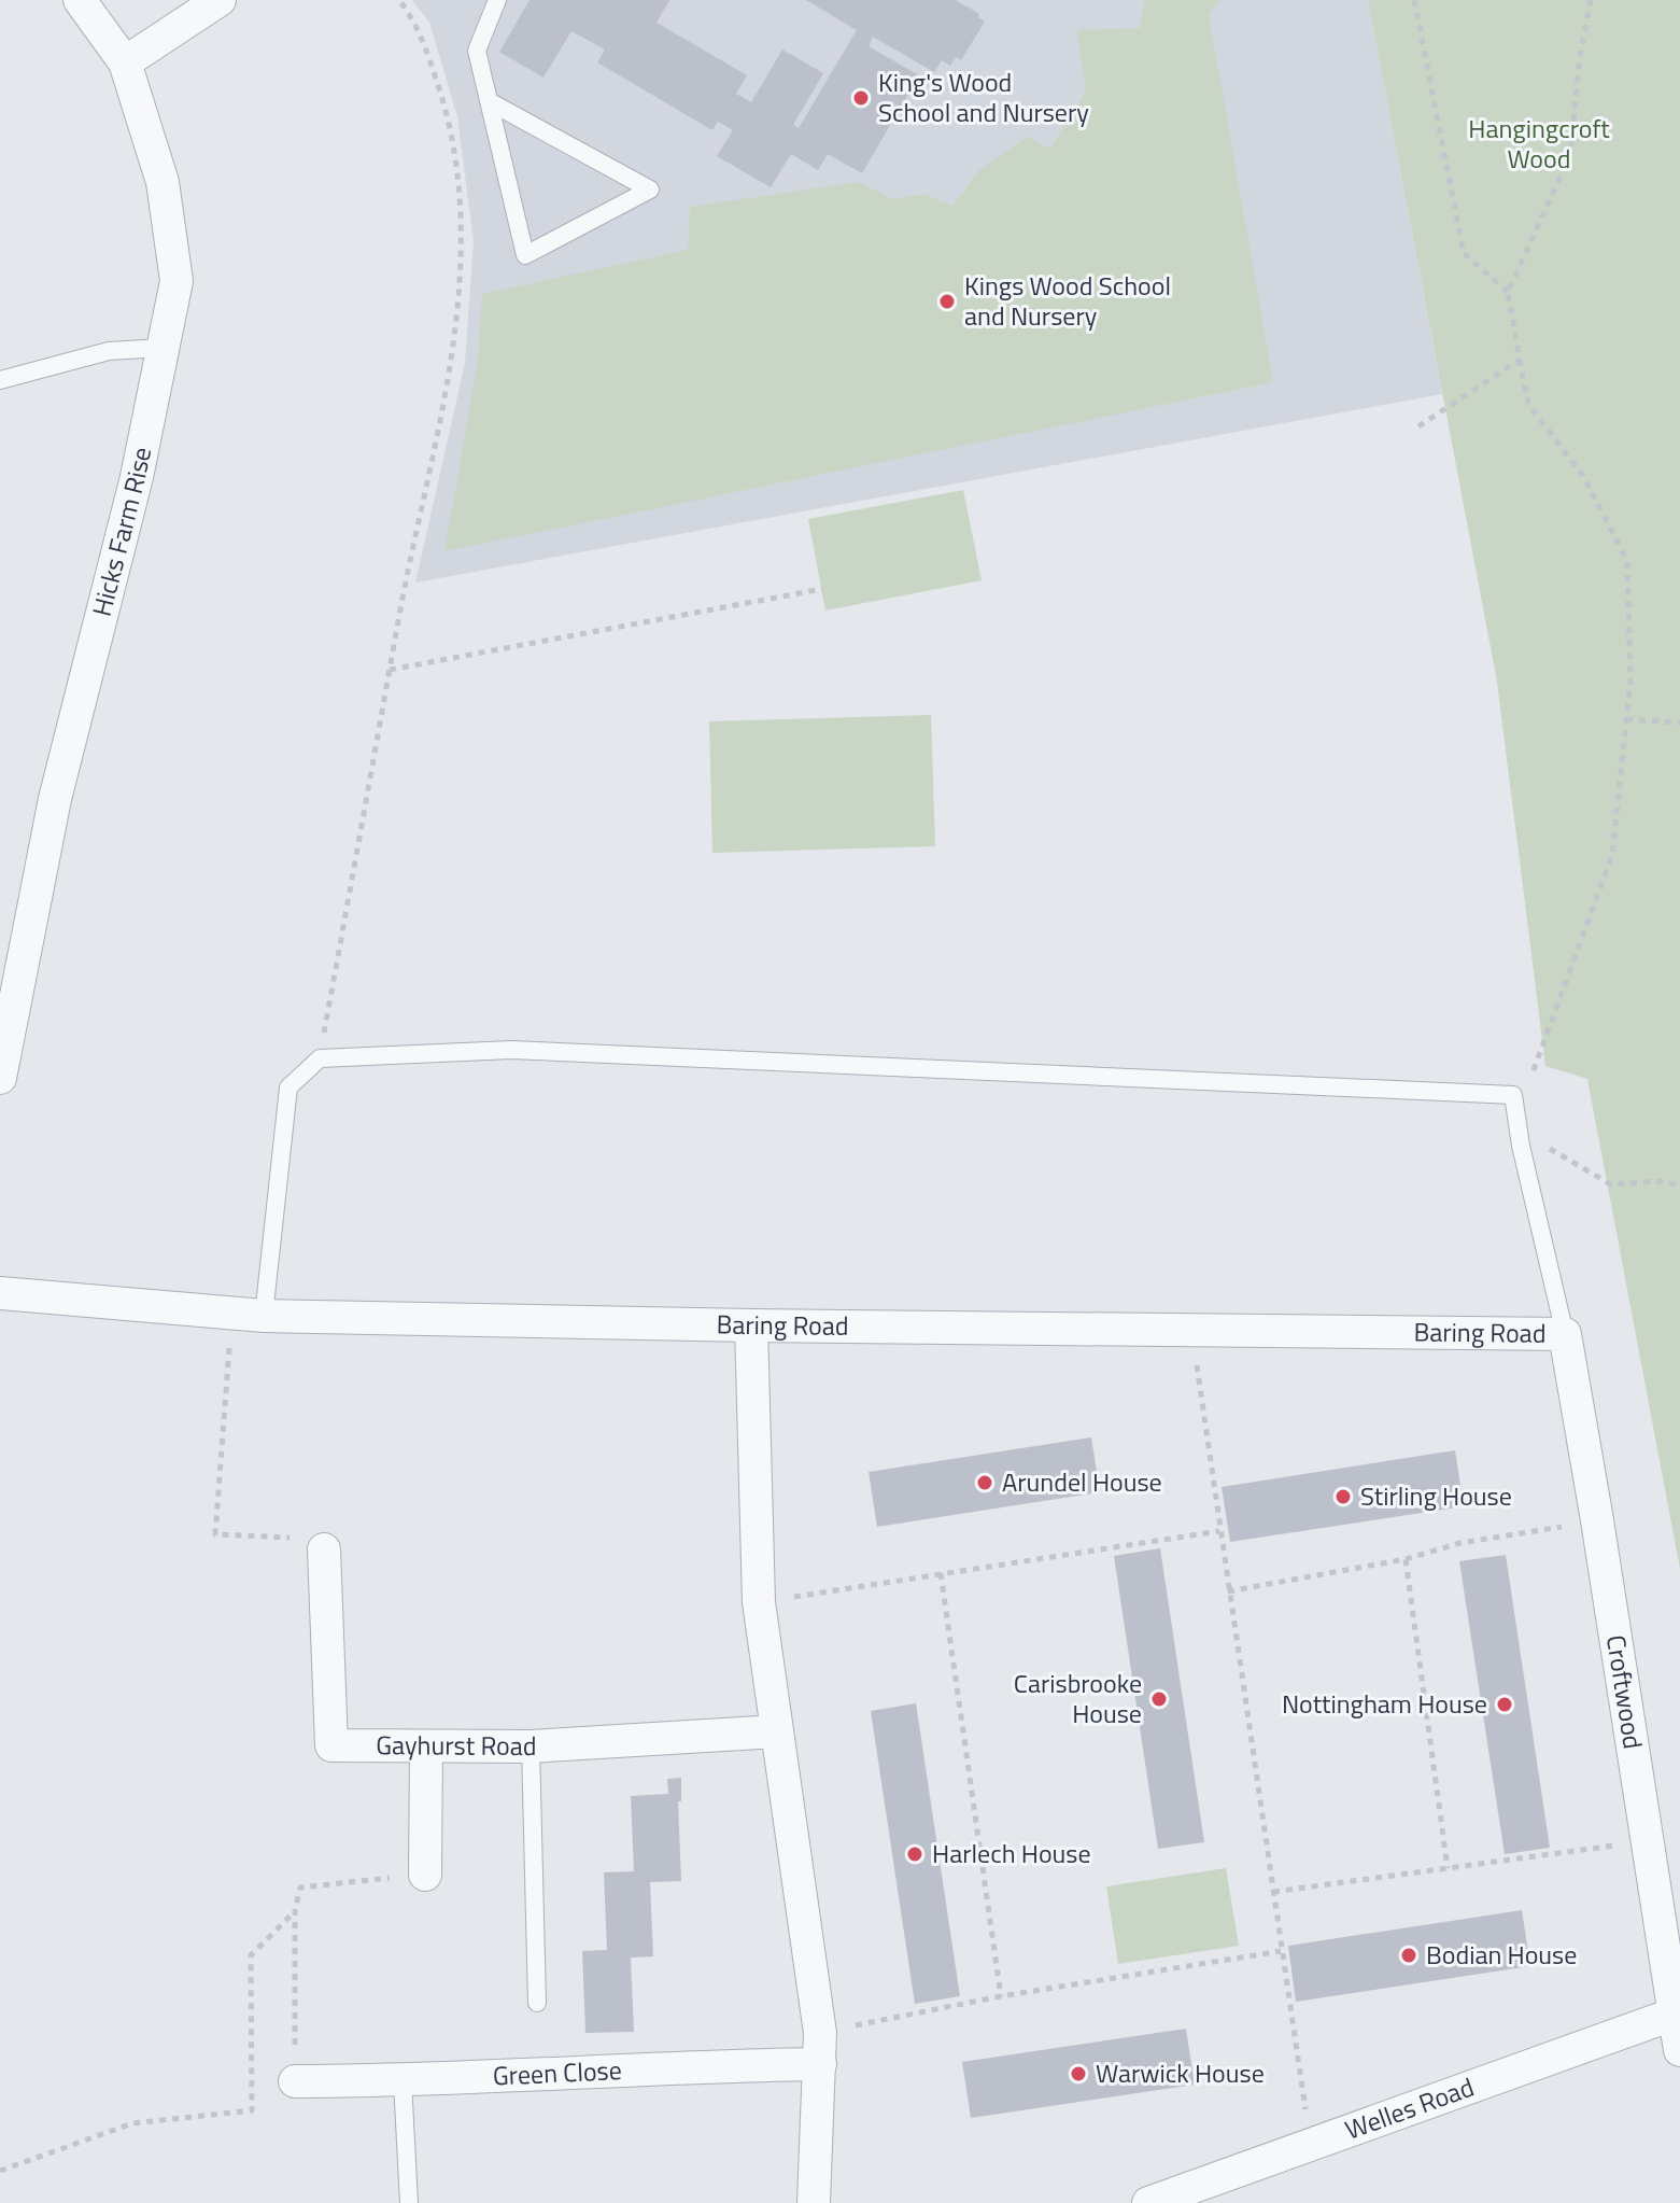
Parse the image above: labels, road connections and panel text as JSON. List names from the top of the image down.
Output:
{
  "streets": {
    "street": [
      "Hicks Farm Rise",
      "Baring Road",
      "Croftwood",
      "Gayhurst Road",
      "Green Close",
      "Welles Road"
    ]
  },
  "crossings": [
    ["Baring Road", "Croftwood"],
    ["Croftwood", "Welles Road"]
  ],
  "parks": ["Hangingcroft Wood"],
  "places": [
    "King's Wood School and Nursery",
    "Kings Wood School and Nursery",
    "Arundel House",
    "Stirling House",
    "Carisbrooke House",
    "Nottingham House",
    "Harlech House",
    "Bodian House",
    "Warwick House"
  ]
}
